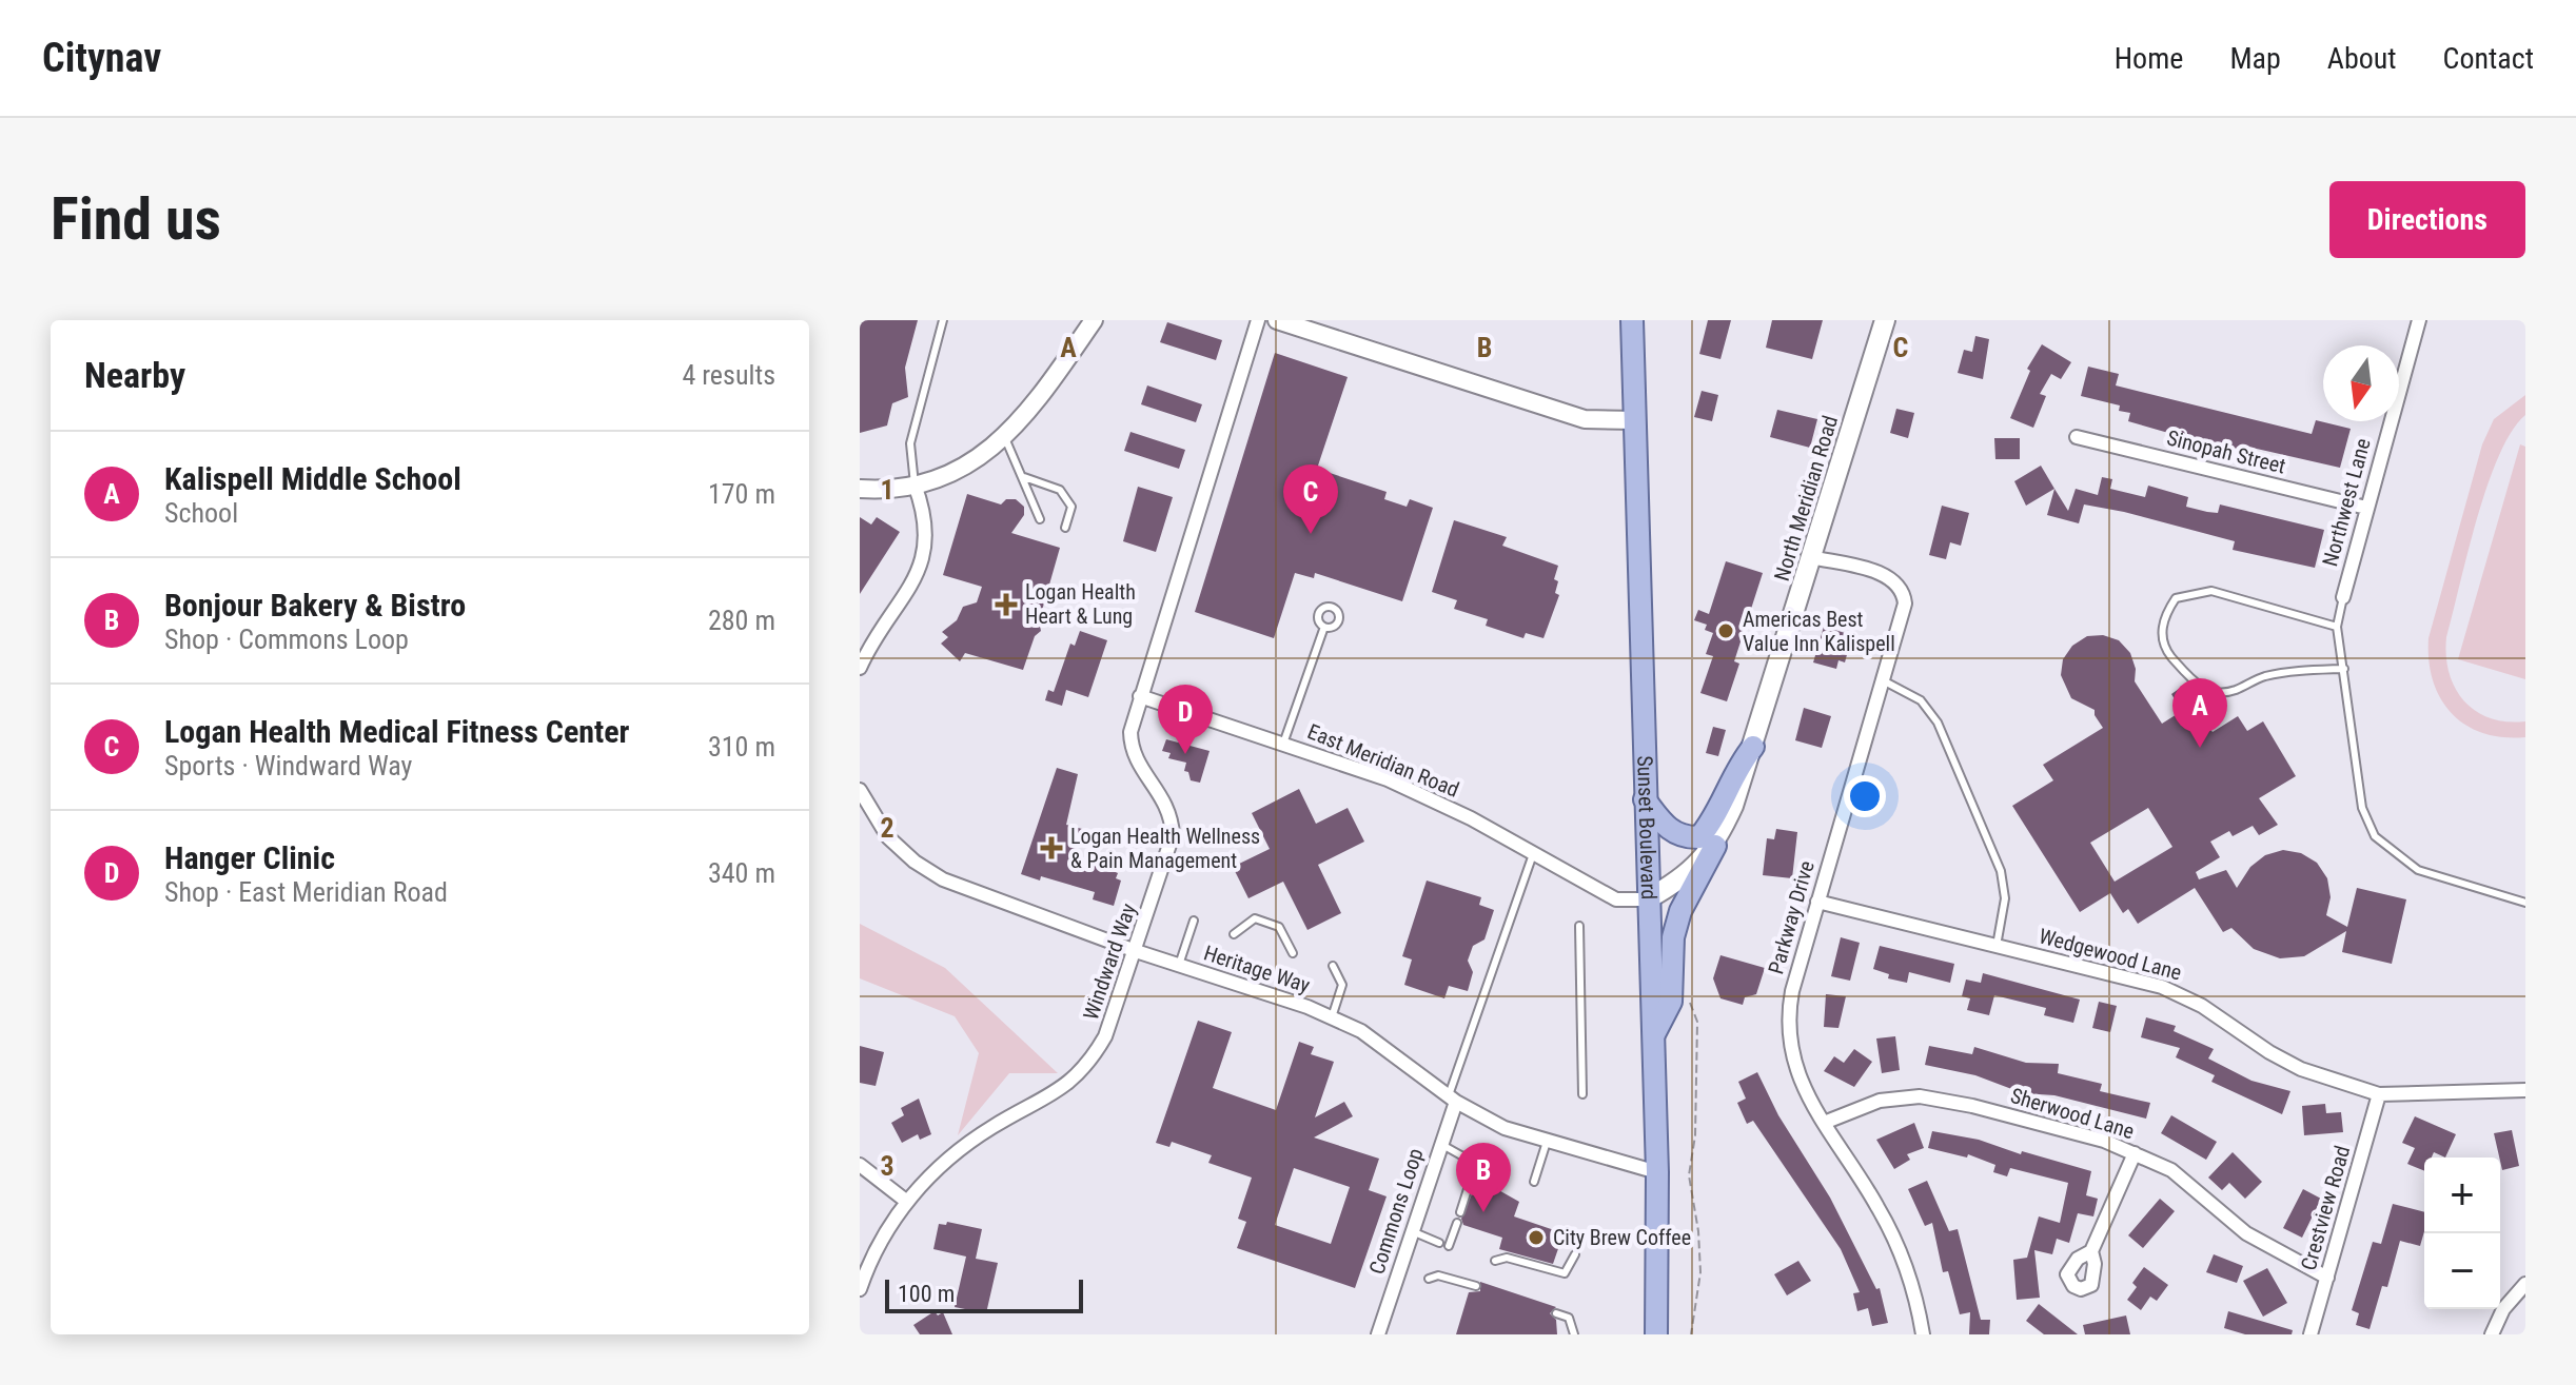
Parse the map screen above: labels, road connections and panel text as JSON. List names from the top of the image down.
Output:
{
  "streets": {
    "main road": ["North Meridian Road", "Sunset Boulevard"],
    "street": [
      "Sinopah Street",
      "Northwest Lane",
      "East Meridian Road",
      "Parkway Drive",
      "Wedgewood Lane",
      "Windward Way",
      "Heritage Way",
      "Sherwood Lane",
      "Crestview Road",
      "Commons Loop"
    ]
  },
  "crossings": [
    ["Sinopah Street", "Northwest Lane"],
    ["North Meridian Road", "East Meridian Road"],
    ["North Meridian Road", "Sunset Boulevard"],
    ["North Meridian Road", "Parkway Drive"],
    ["East Meridian Road", "Sunset Boulevard"],
    ["East Meridian Road", "Windward Way"],
    ["Sunset Boulevard", "Heritage Way"],
    ["Parkway Drive", "Wedgewood Lane"],
    ["Parkway Drive", "Sherwood Lane"],
    ["Wedgewood Lane", "Crestview Road"],
    ["Windward Way", "Heritage Way"],
    ["Heritage Way", "Commons Loop"],
    ["Sherwood Lane", "Crestview Road"]
  ],
  "places": {
    "health": ["Logan Health Heart & Lung", "Logan Health Wellness & Pain Management"],
    "other": ["Americas Best Value Inn Kalispell", "City Brew Coffee"]
  },
  "scale_bar": "100 m",
  "north": "bottom",
  "page": {
    "header": "Citynav",
    "nav": [
      "Home",
      "Map",
      "About",
      "Contact"
    ],
    "buttons": "Directions",
    "title": "Find us",
    "heading": ["Nearby", "4 results"],
    "list": [
      {
        "mark": "A",
        "name": "Kalispell Middle School",
        "note": "School",
        "value": "170 m"
      },
      {
        "mark": "B",
        "name": "Bonjour Bakery & Bistro",
        "note": "Shop · Commons Loop",
        "value": "280 m"
      },
      {
        "mark": "C",
        "name": "Logan Health Medical Fitness Center",
        "note": "Sports · Windward Way",
        "value": "310 m"
      },
      {
        "mark": "D",
        "name": "Hanger Clinic",
        "note": "Shop · East Meridian Road",
        "value": "340 m"
      }
    ],
    "pins": [
      "C",
      "A",
      "D",
      "B"
    ],
    "map_buttons": ["+", "−"],
    "scale": "100 m"
  },
  "grid": {
    "columns": ["A", "B", "C"],
    "rows": ["1", "2", "3"]
  }
}
